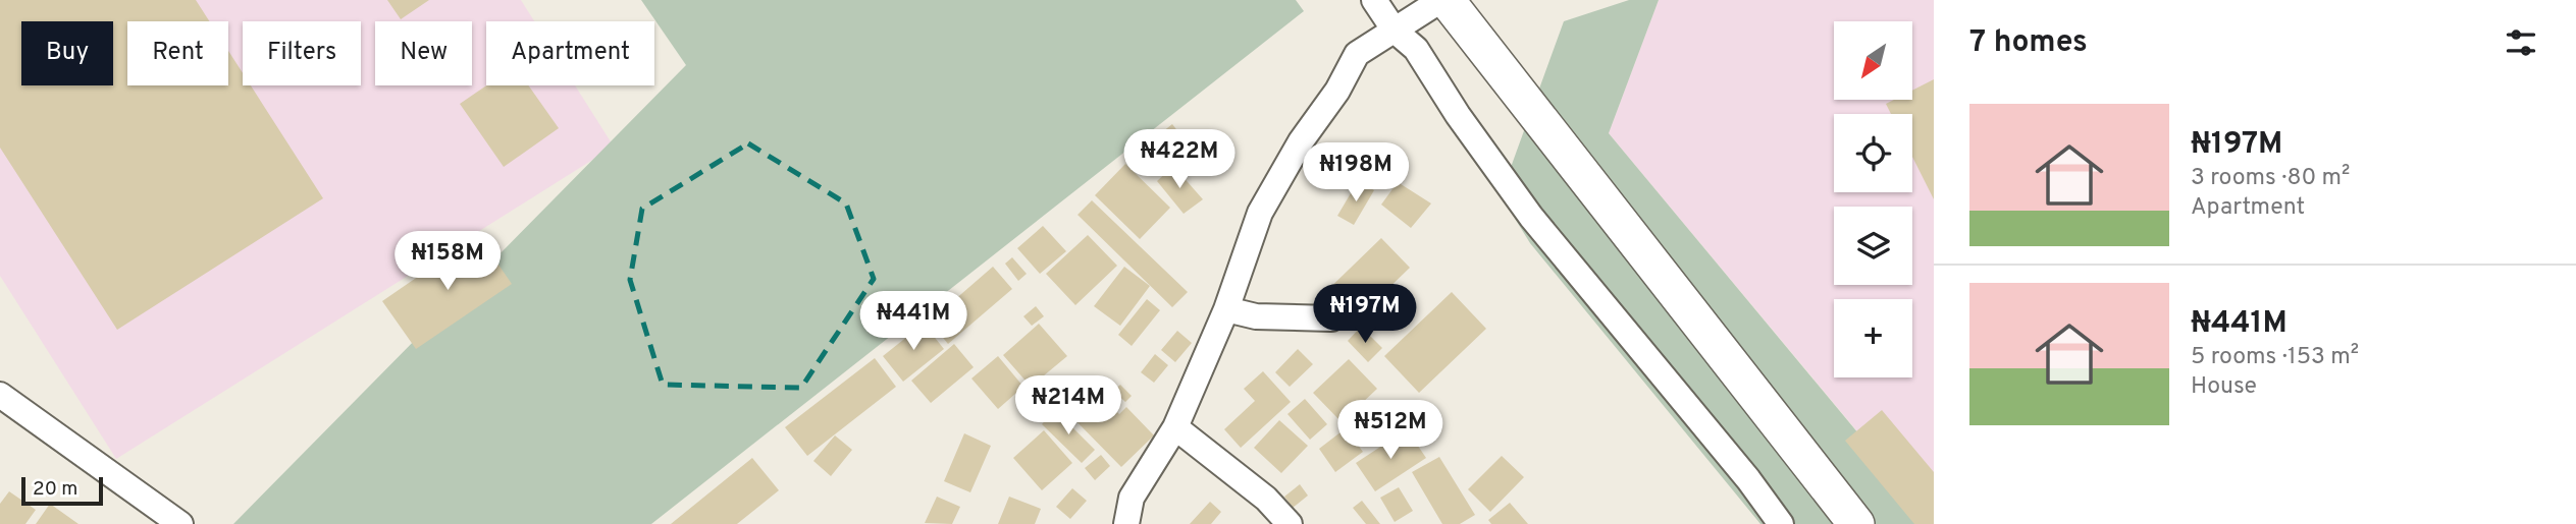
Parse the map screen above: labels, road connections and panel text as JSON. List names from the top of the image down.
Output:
{
  "scale_bar": "20 m",
  "north": "bottom left",
  "page": {
    "heading": "7 homes",
    "map_buttons": "+",
    "chip": [
      "Buy",
      "Rent",
      "Filters",
      "New",
      "Apartment"
    ],
    "list": [
      {
        "name": "₦197M",
        "note": "3 rooms · 80 m² · Apartment"
      },
      {
        "name": "₦441M",
        "note": "5 rooms · 153 m² · House"
      }
    ],
    "price": [
      "₦422M",
      "₦198M",
      "₦158M",
      "₦197M",
      "₦441M",
      "₦214M",
      "₦512M"
    ],
    "scale": "20 m"
  }
}
